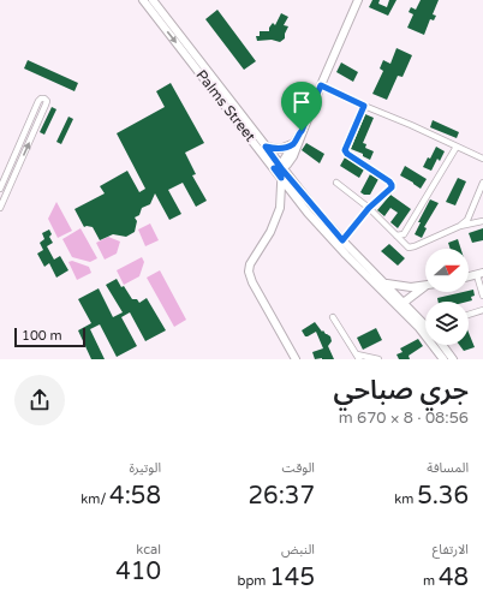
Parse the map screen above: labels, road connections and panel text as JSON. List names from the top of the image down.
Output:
{
  "streets": {
    "main road": ["Palms Street"]
  },
  "scale_bar": "100 m",
  "north": "right",
  "page": {
    "scale": "100 m",
    "heading": ["جري صباحي", "08:56 · 8 × 670 m"],
    "stats": [
      ["المسافة", "5.36 km"],
      ["الوقت", "26:37"],
      ["الوتيرة", "4:58 /km"],
      ["الارتفاع", "48 m"],
      ["النبض", "145 bpm"],
      ["kcal", "410"]
    ]
  }
}
